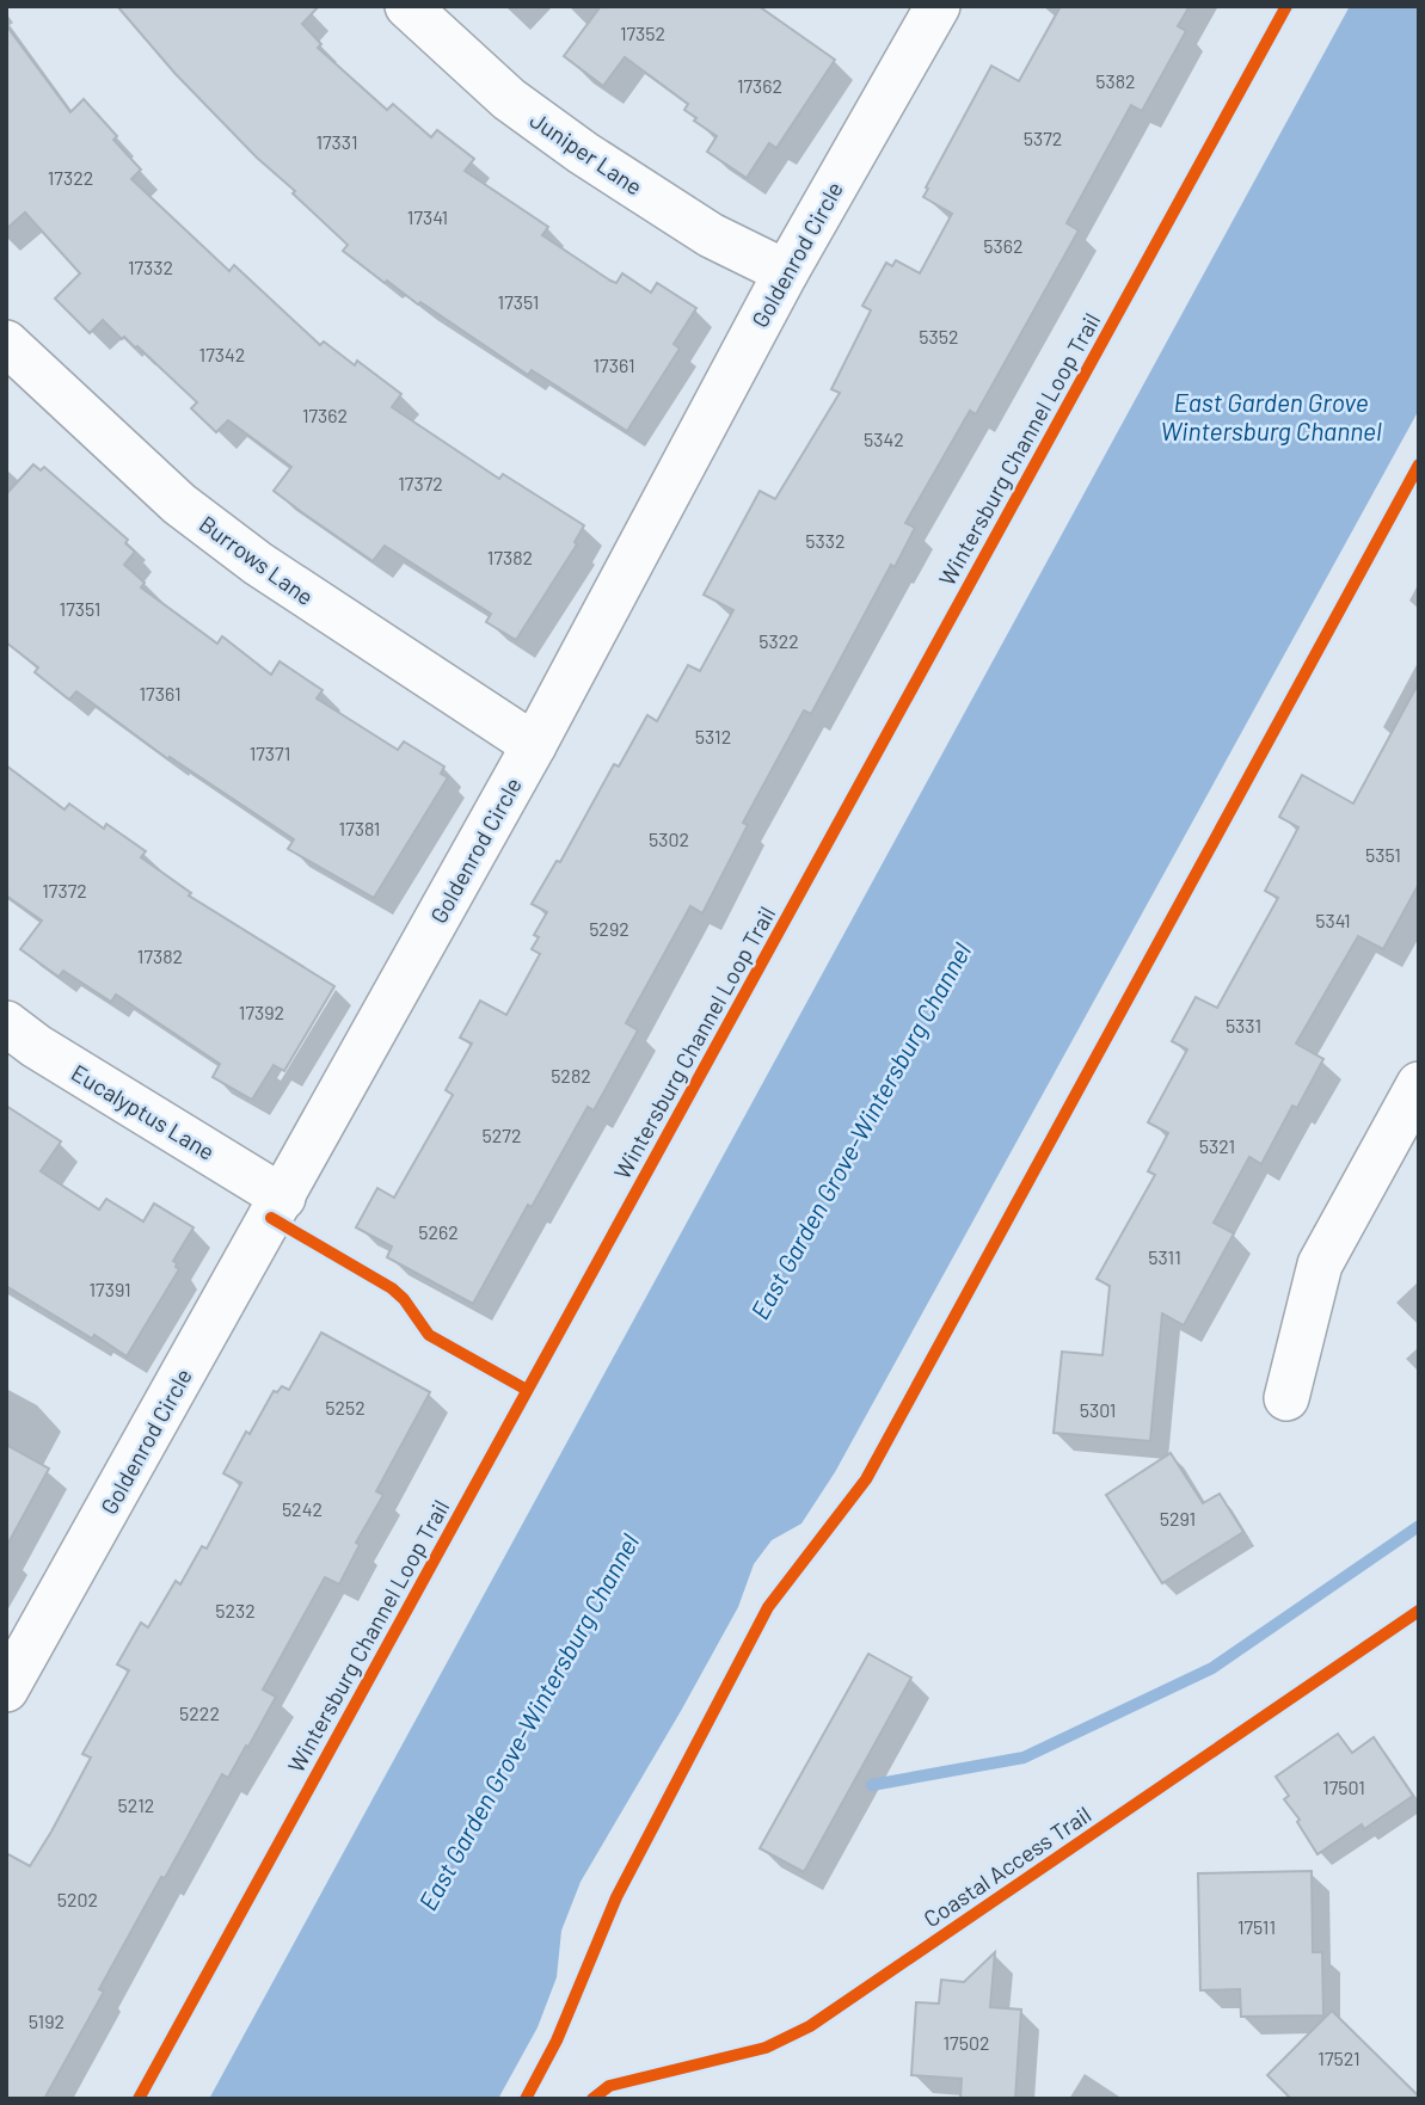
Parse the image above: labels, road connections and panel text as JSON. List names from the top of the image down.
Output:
{
  "streets": {
    "street": [
      "Juniper Lane",
      "Goldenrod Circle",
      "Burrows Lane",
      "Eucalyptus Lane"
    ],
    "cycle path": ["Wintersburg Channel Loop Trail", "Coastal Access Trail"]
  },
  "crossings": [
    ["Juniper Lane", "Goldenrod Circle"],
    ["Goldenrod Circle", "Burrows Lane"],
    ["Goldenrod Circle", "Eucalyptus Lane"]
  ],
  "water": ["East Garden Grove Wintersburg Channel", "East Garden Grove-Wintersburg Channel"],
  "house_numbers": [
    "17352",
    "5382",
    "17362",
    "5372",
    "17331",
    "17322",
    "17341",
    "5362",
    "17332",
    "17351",
    "5352",
    "17342",
    "17361",
    "17362",
    "5342",
    "17372",
    "5332",
    "17382",
    "17351",
    "5322",
    "17361",
    "5312",
    "17371",
    "17381",
    "5302",
    "5351",
    "17372",
    "5341",
    "5292",
    "17382",
    "17392",
    "5331",
    "5282",
    "5272",
    "5321",
    "5262",
    "5311",
    "17391",
    "5252",
    "5301",
    "5242",
    "5291",
    "5232",
    "5222",
    "17501",
    "5212",
    "5202",
    "17511",
    "5192",
    "17502",
    "17521"
  ]
}
